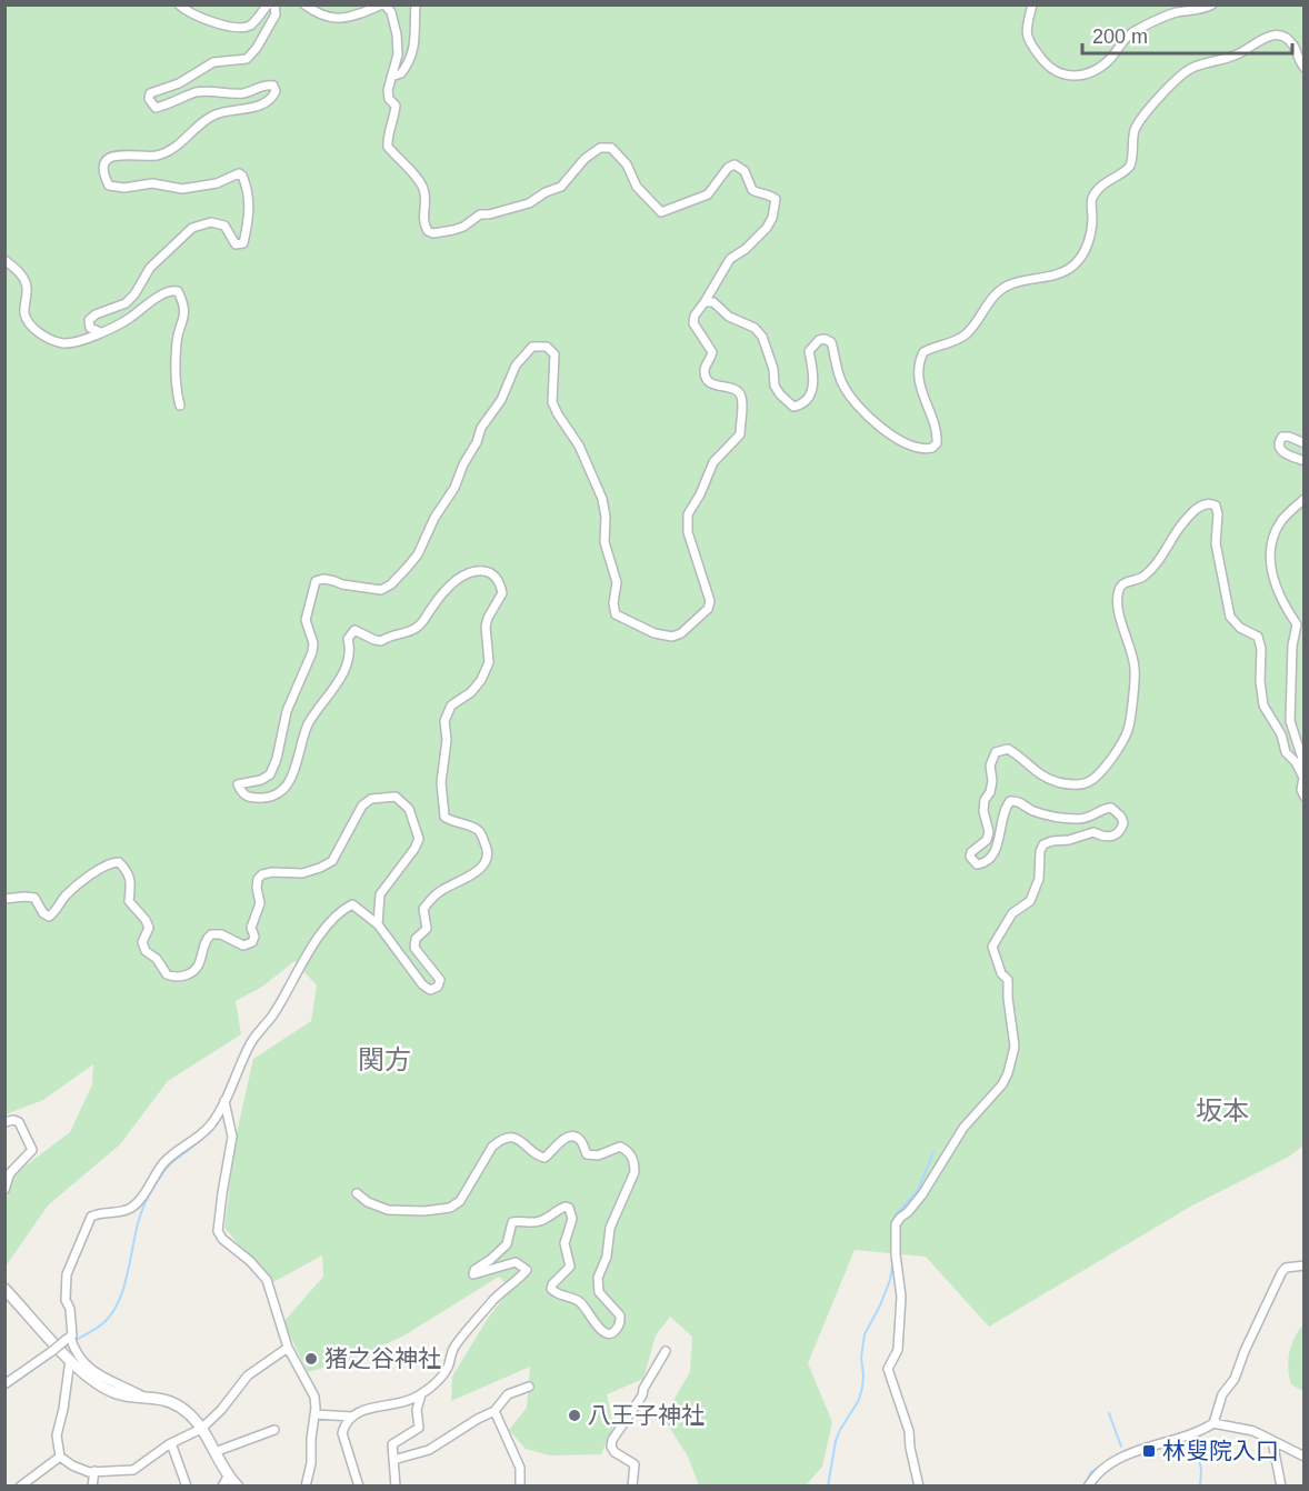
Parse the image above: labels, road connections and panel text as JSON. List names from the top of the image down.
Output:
{
  "districts": ["関方", "坂本"],
  "places": {
    "other": ["猪之谷神社", "八王子神社"],
    "transit": ["林叟院入口"]
  },
  "scale_bar": "200 m"
}
